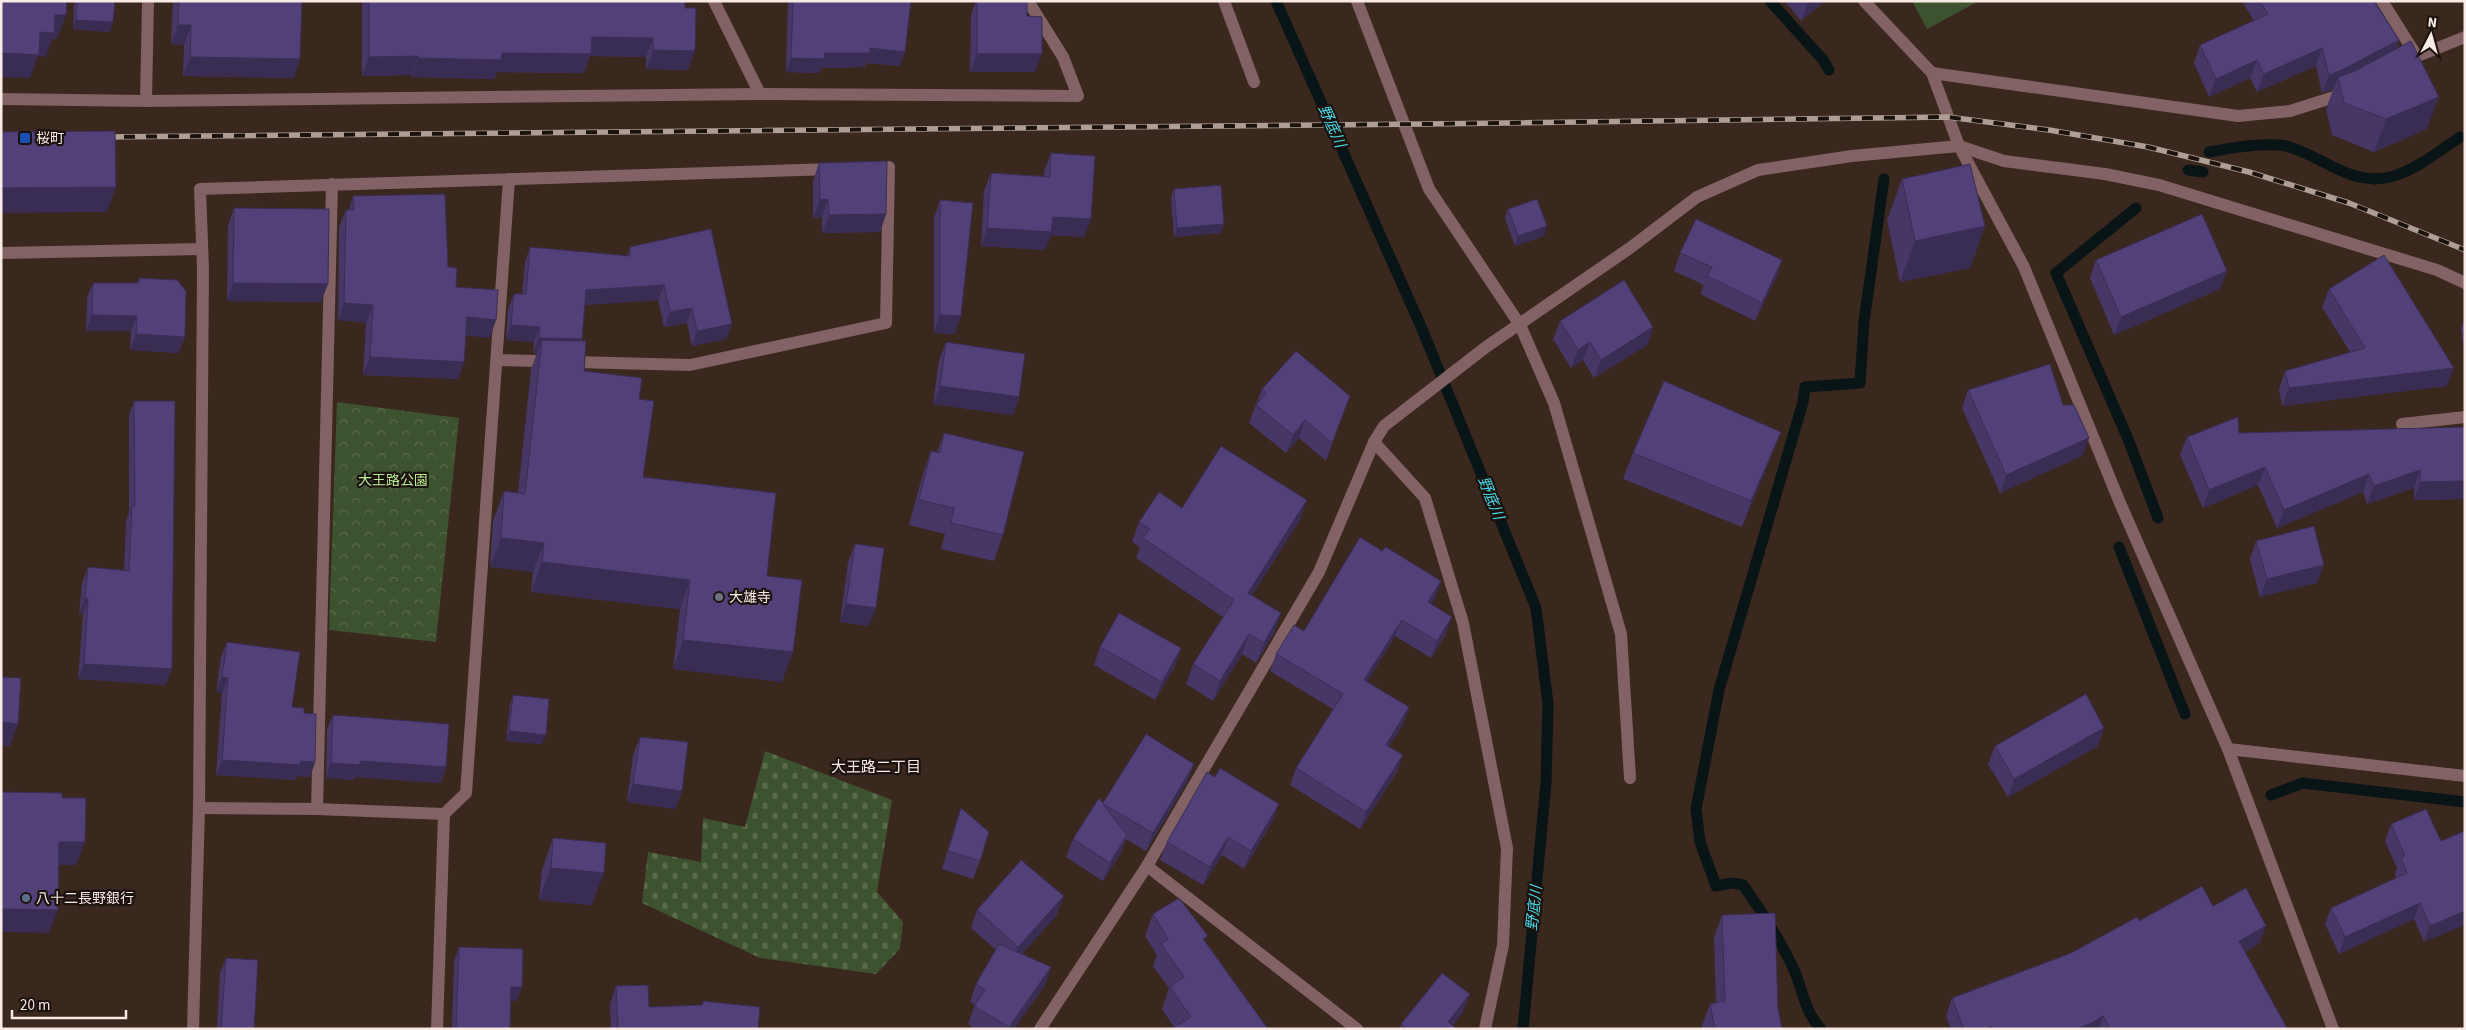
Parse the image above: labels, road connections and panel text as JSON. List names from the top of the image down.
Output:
{
  "districts": ["大王路二丁目"],
  "water": ["野底川"],
  "parks": ["大王路公園"],
  "places": {
    "transit": ["桜町"],
    "other": ["大雄寺", "八十二長野銀行"]
  },
  "scale_bar": "20 m",
  "north": "top"
}
